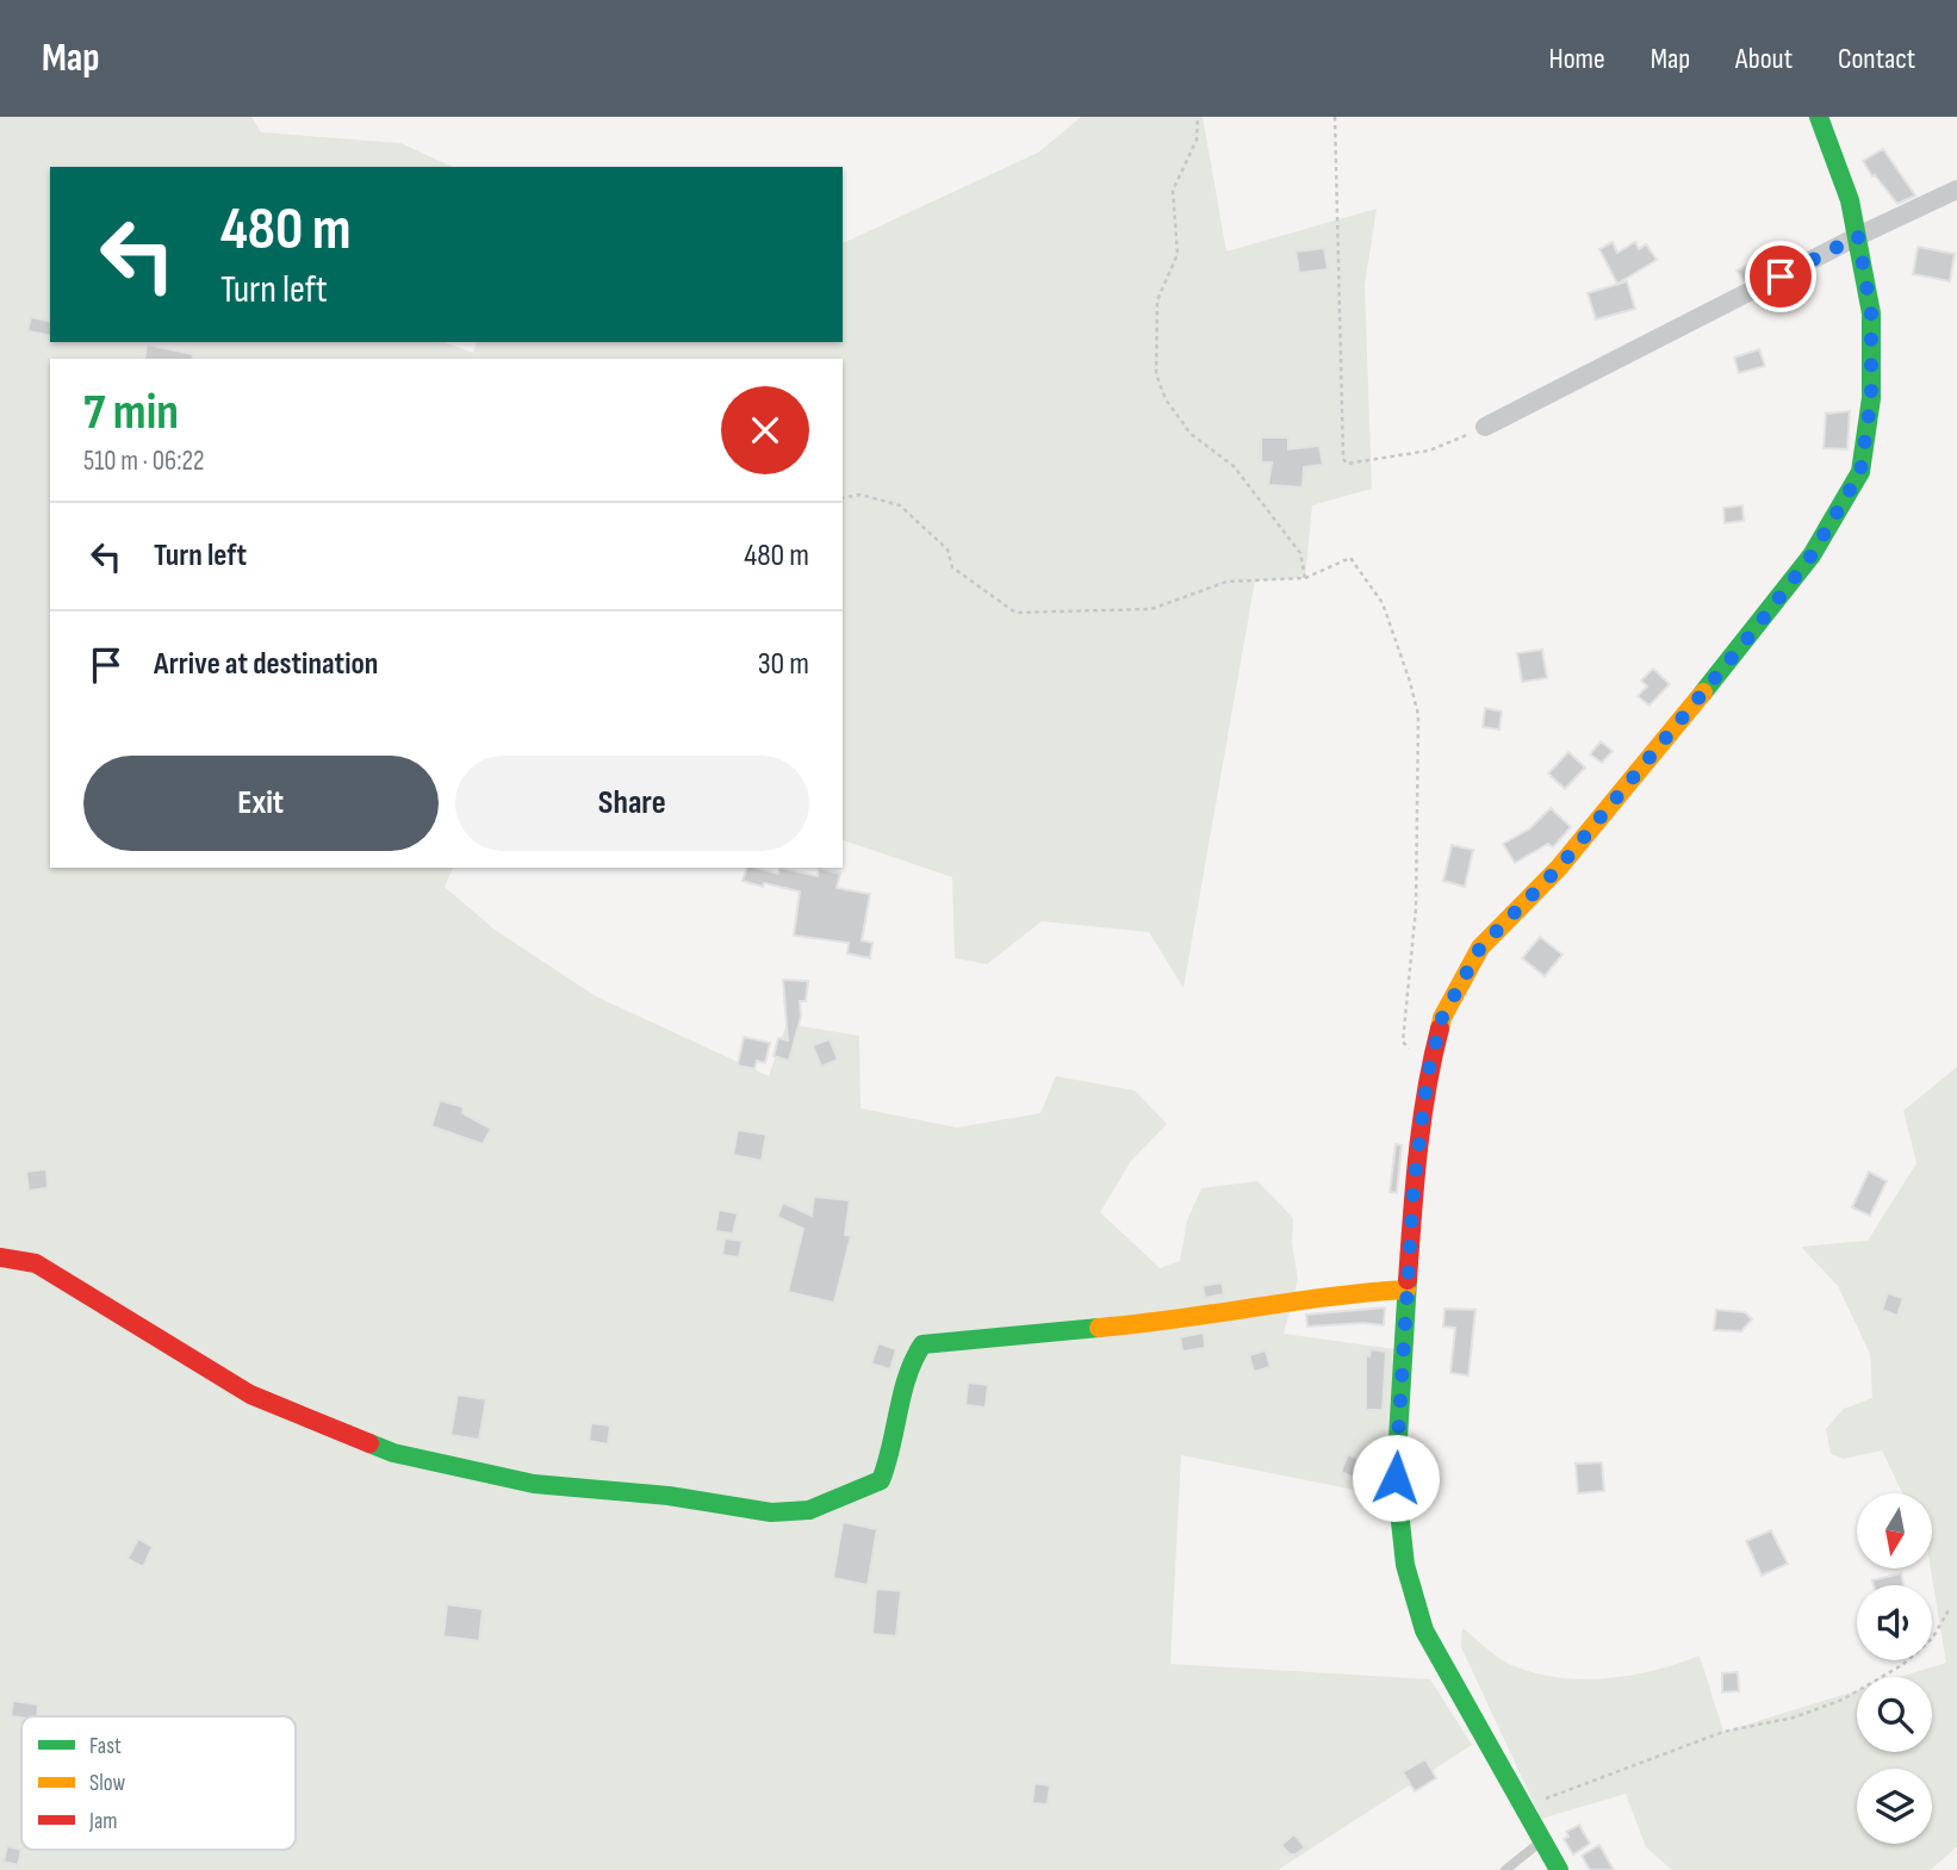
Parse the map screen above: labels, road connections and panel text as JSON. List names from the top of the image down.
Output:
{
  "legend": ["Fast", "Slow", "Jam"],
  "north": "bottom",
  "page": {
    "header": "Map",
    "nav": [
      "Home",
      "Map",
      "About",
      "Contact"
    ],
    "turn": ["480 m", "Turn left"],
    "heading": ["7 min", "510 m · 06:22"],
    "list": [
      {
        "name": "Turn left",
        "value": "480 m"
      },
      {
        "name": "Arrive at destination",
        "value": "30 m"
      }
    ],
    "buttons": ["Exit", "Share"]
  }
}
